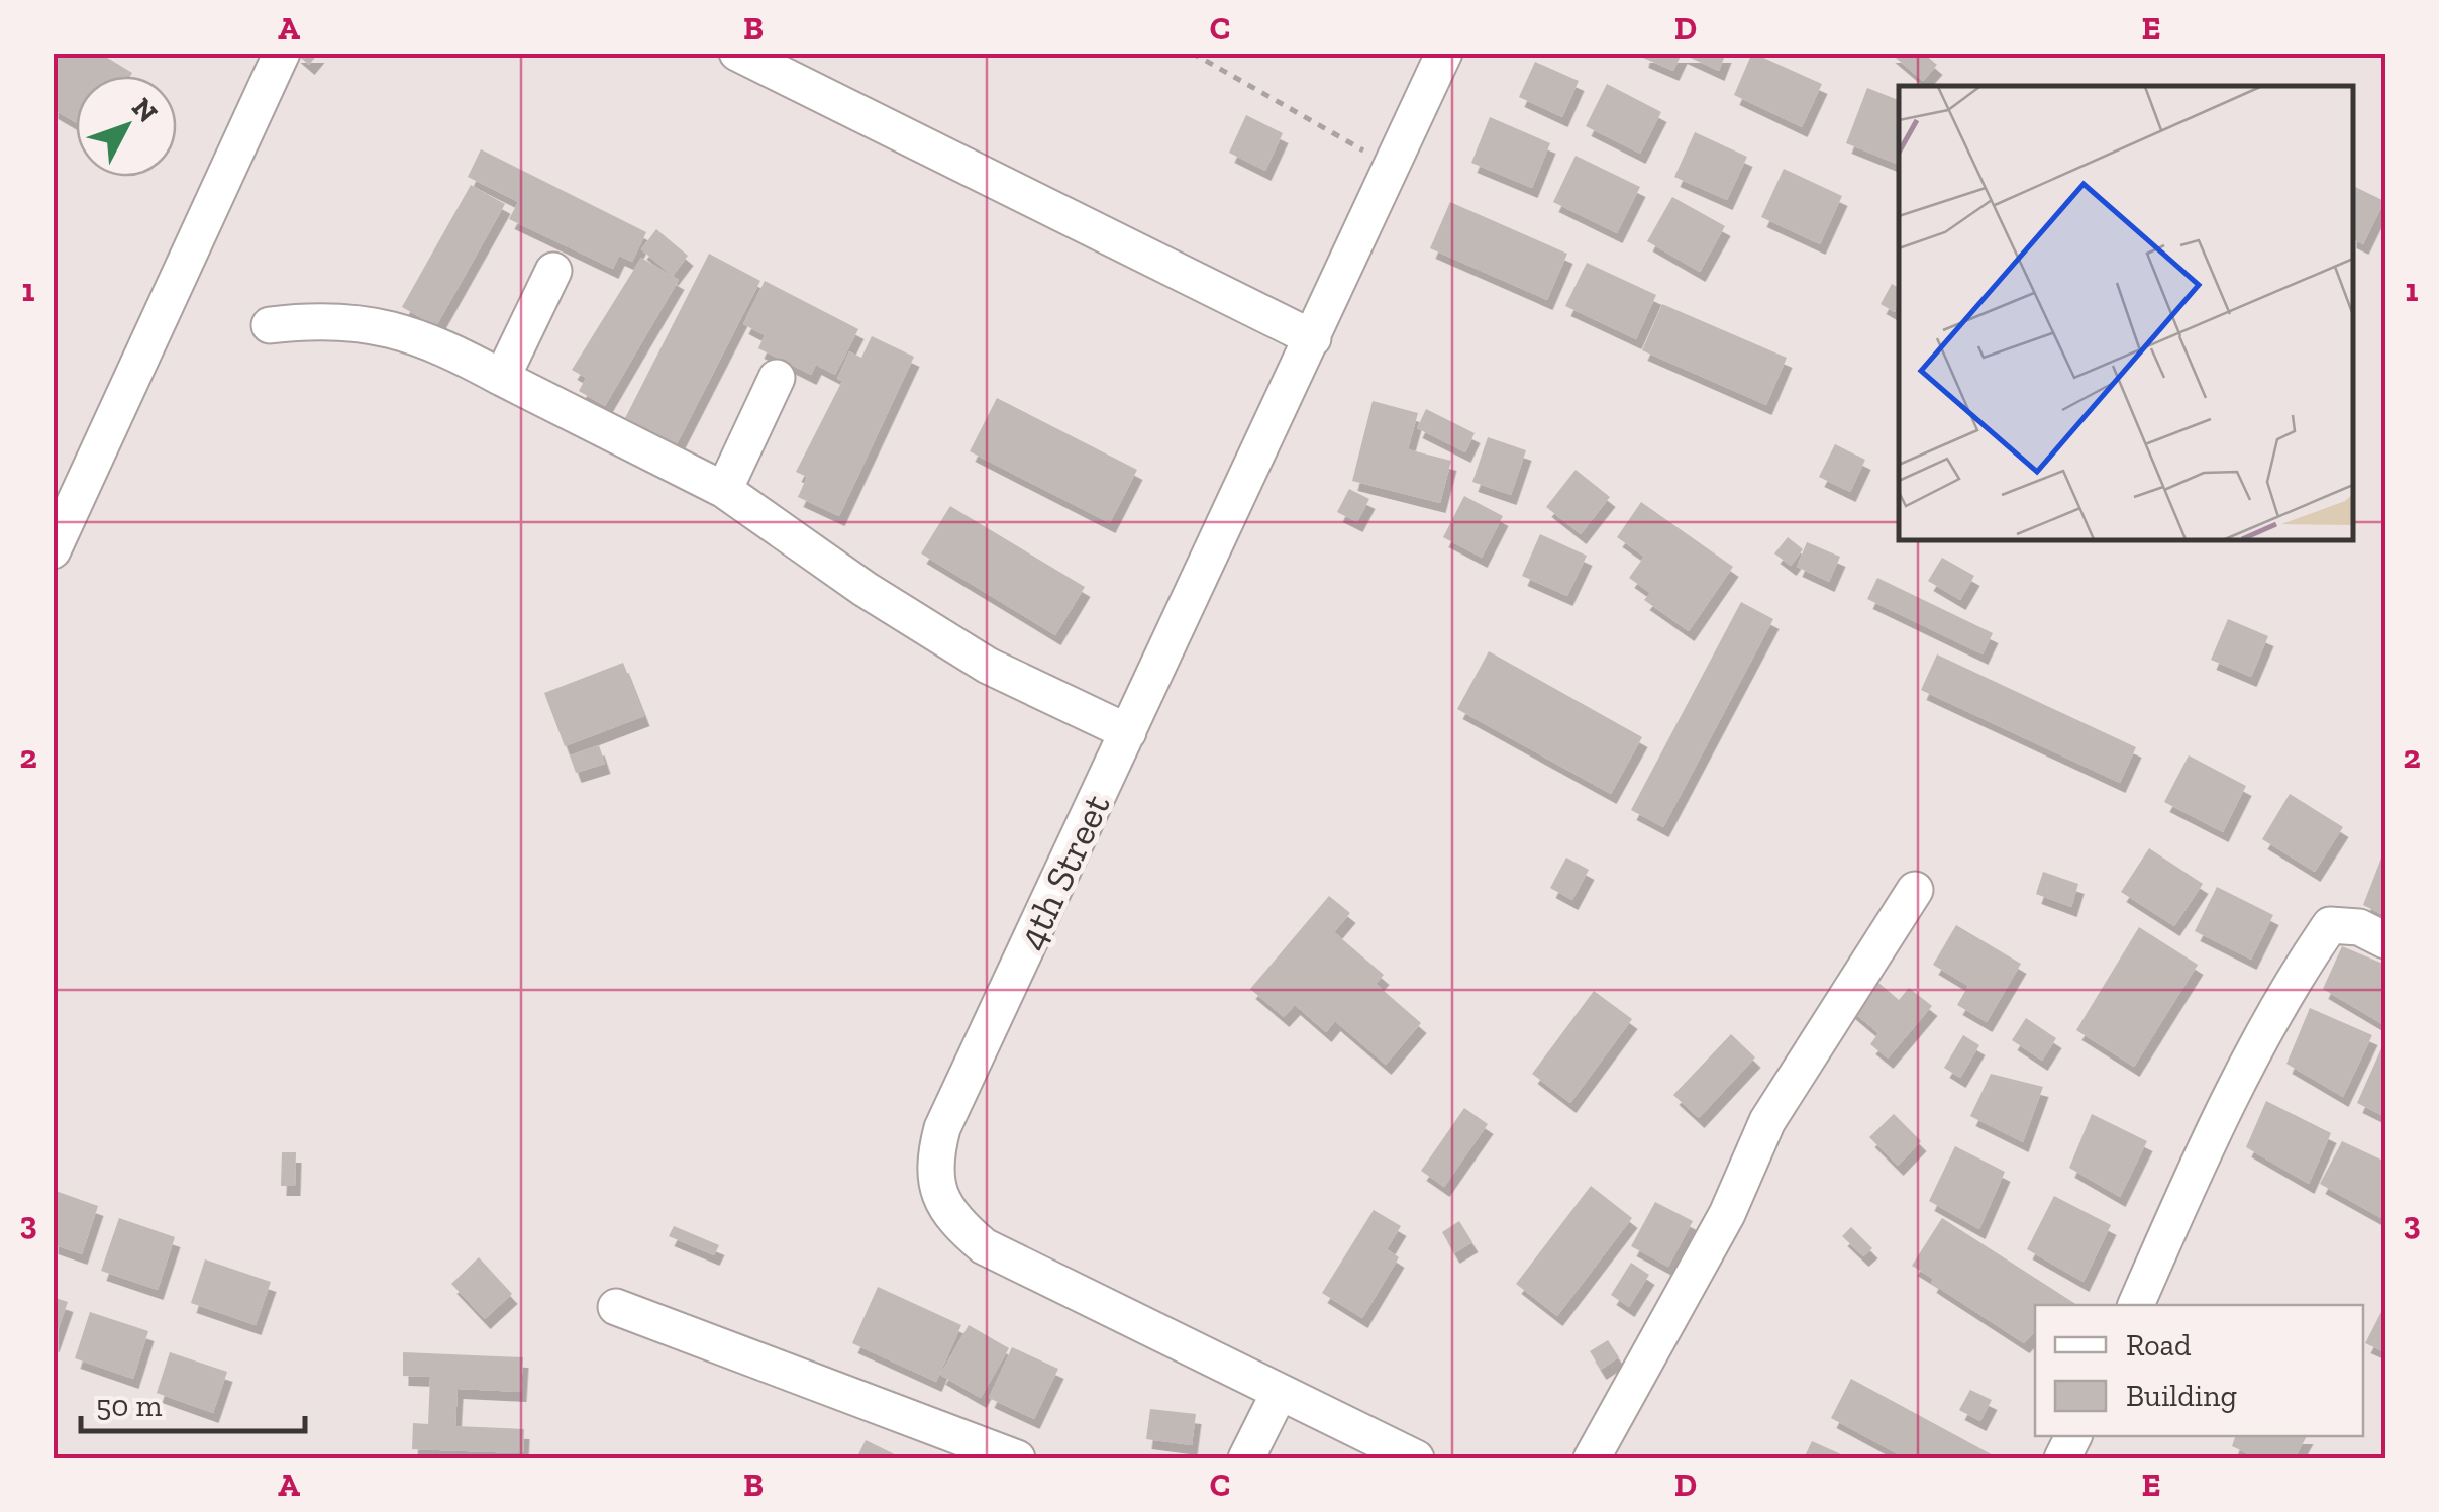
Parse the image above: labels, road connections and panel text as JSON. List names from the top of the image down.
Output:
{
  "streets": {
    "street": ["4th Street"]
  },
  "legend": ["Road", "Building"],
  "scale_bar": "50 m",
  "north": "top right",
  "grid": {
    "columns": [
      "A",
      "B",
      "C",
      "D",
      "E"
    ],
    "rows": ["1", "2", "3"]
  }
}
